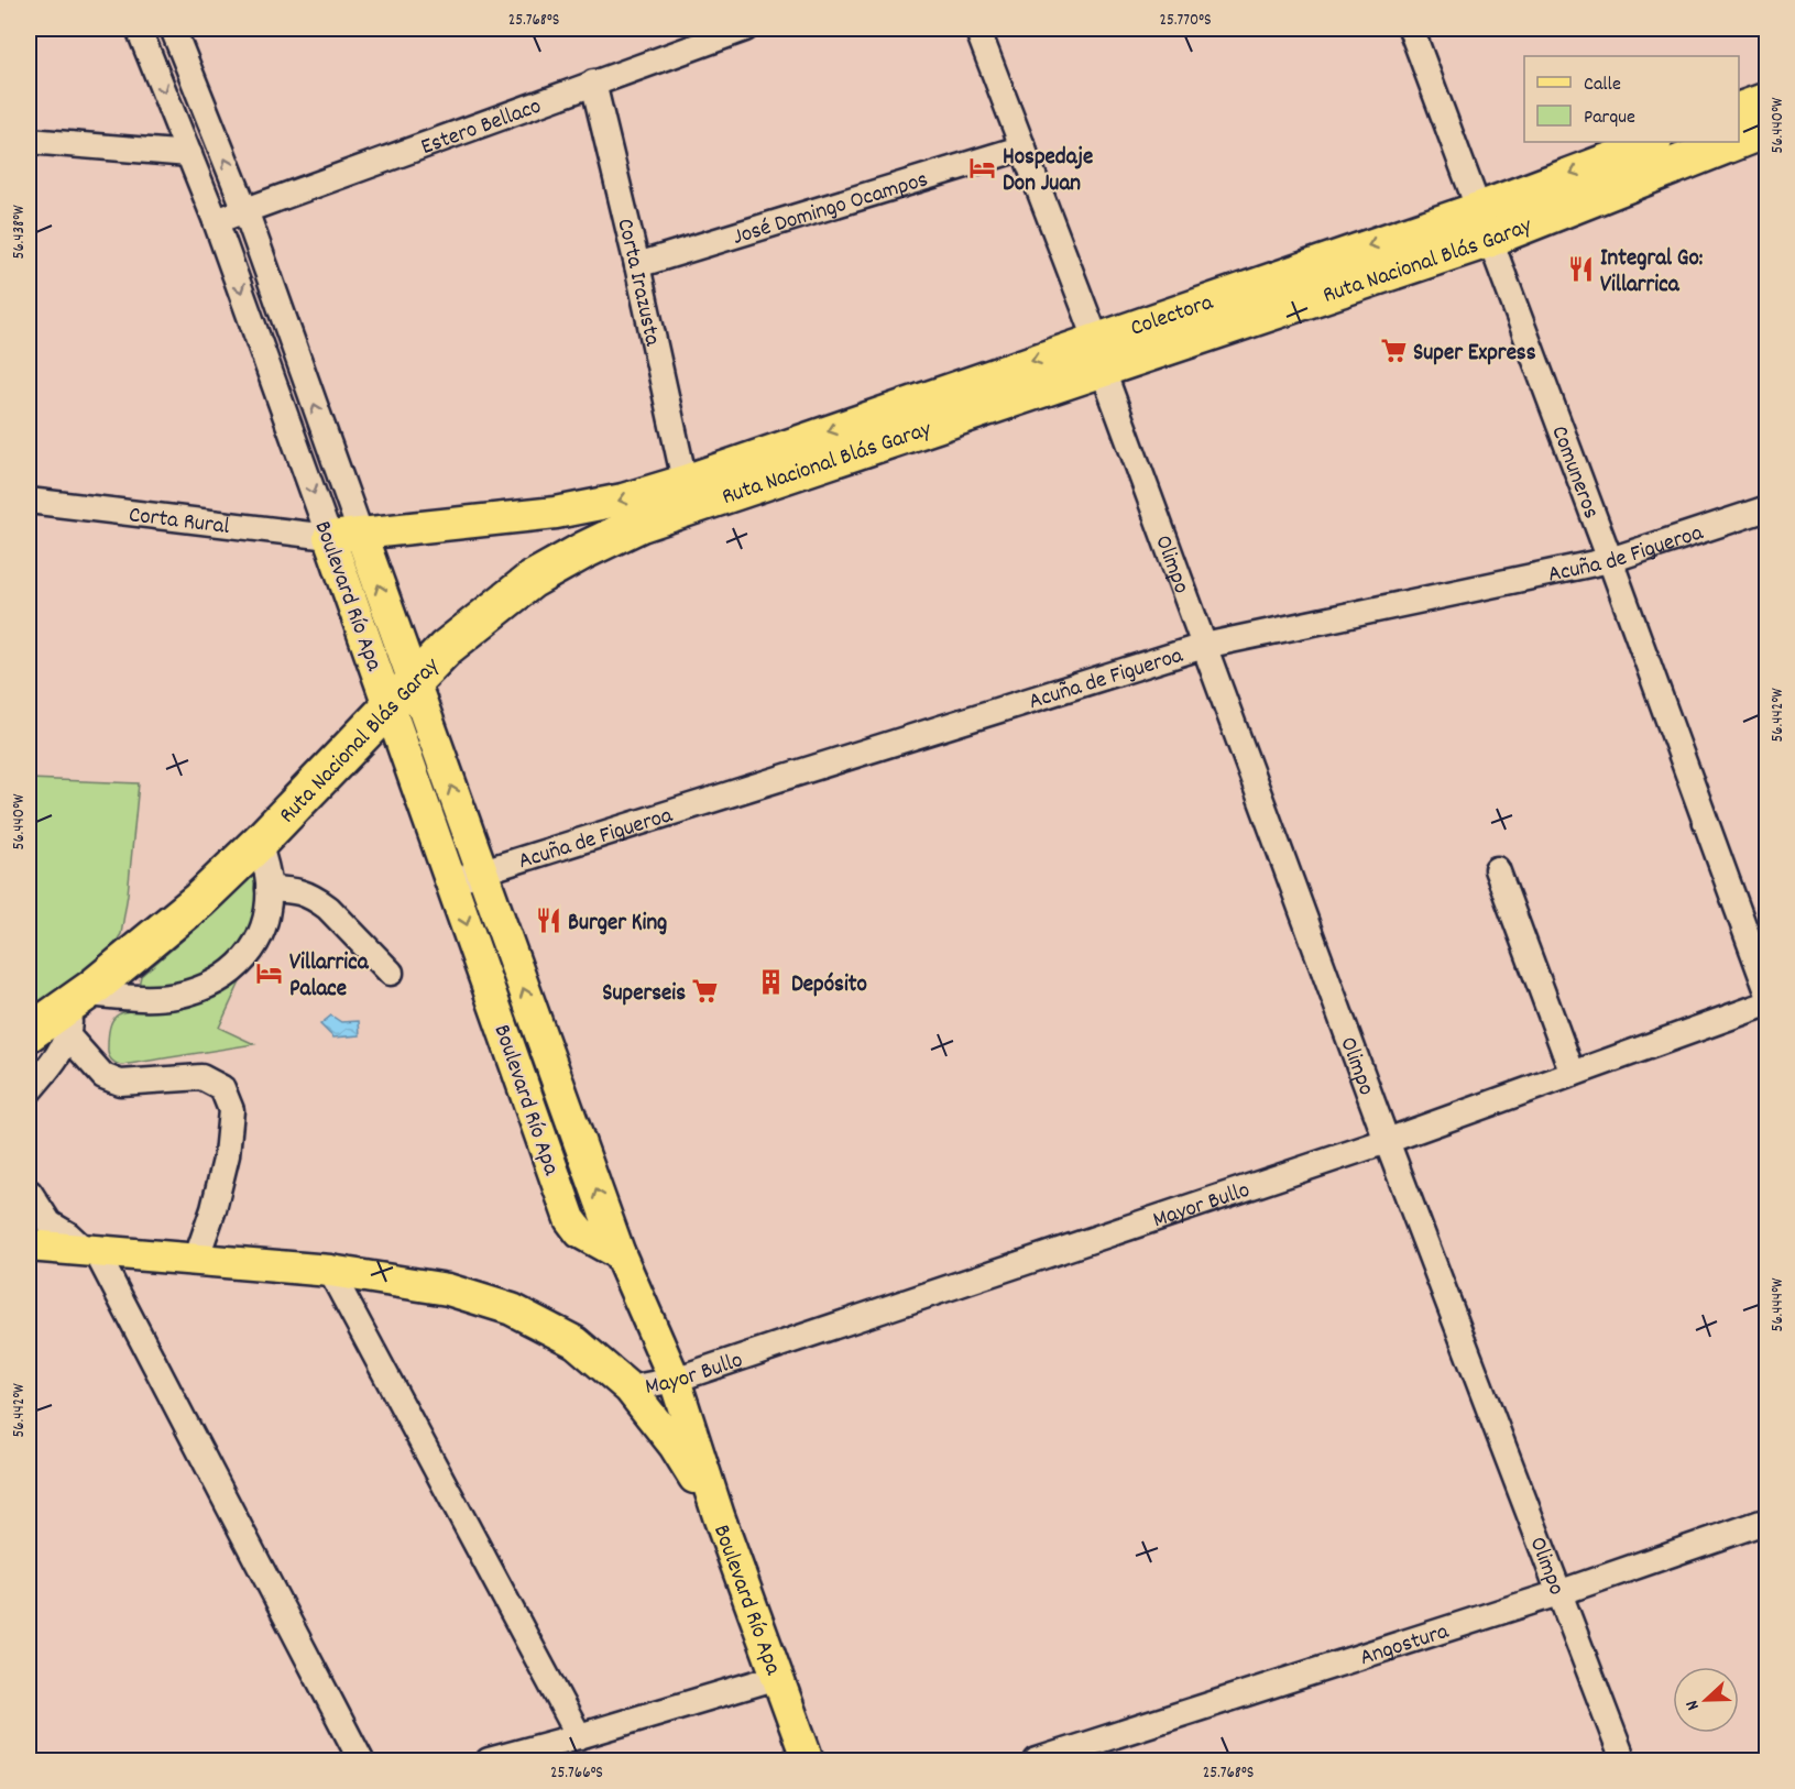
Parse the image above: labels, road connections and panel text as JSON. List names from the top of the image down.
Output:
{
  "streets": {
    "highway": ["Ruta Nacional Blás Garay"],
    "main road": ["Boulevard Río Apa"],
    "street": [
      "Estero Bellaco",
      "José Domingo Ocampos",
      "Corta Irazusta",
      "Comuneros",
      "Corta Rural",
      "Acuña de Figueroa",
      "Olimpo",
      "Mayor Bullo",
      "Angostura"
    ]
  },
  "crossings": [
    ["Estero Bellaco", "Corta Irazusta"],
    ["Estero Bellaco", "Boulevard Río Apa"],
    ["José Domingo Ocampos", "Corta Irazusta"],
    ["José Domingo Ocampos", "Olimpo"],
    ["Ruta Nacional Blás Garay", "Comuneros"],
    ["Ruta Nacional Blás Garay", "Olimpo"],
    ["Ruta Nacional Blás Garay", "Boulevard Río Apa"],
    ["Comuneros", "Acuña de Figueroa"],
    ["Corta Rural", "Boulevard Río Apa"],
    ["Acuña de Figueroa", "Olimpo"],
    ["Acuña de Figueroa", "Boulevard Río Apa"],
    ["Olimpo", "Mayor Bullo"],
    ["Olimpo", "Angostura"],
    ["Boulevard Río Apa", "Mayor Bullo"]
  ],
  "places": {
    "hotel": ["Hospedaje Don Juan", "Villarrica Palace"],
    "restaurant": ["Integral Go: Villarrica", "Burger King"],
    "supermarket": ["Super Express", "Superseis"],
    "building": ["Depósito"]
  },
  "legend": ["Calle", "Parque"],
  "north": "left",
  "coordinates": [
    "25.768°S",
    "25.770°S",
    "56.440°W",
    "56.438°W",
    "56.442°W",
    "56.444°W",
    "25.766°S"
  ]
}
